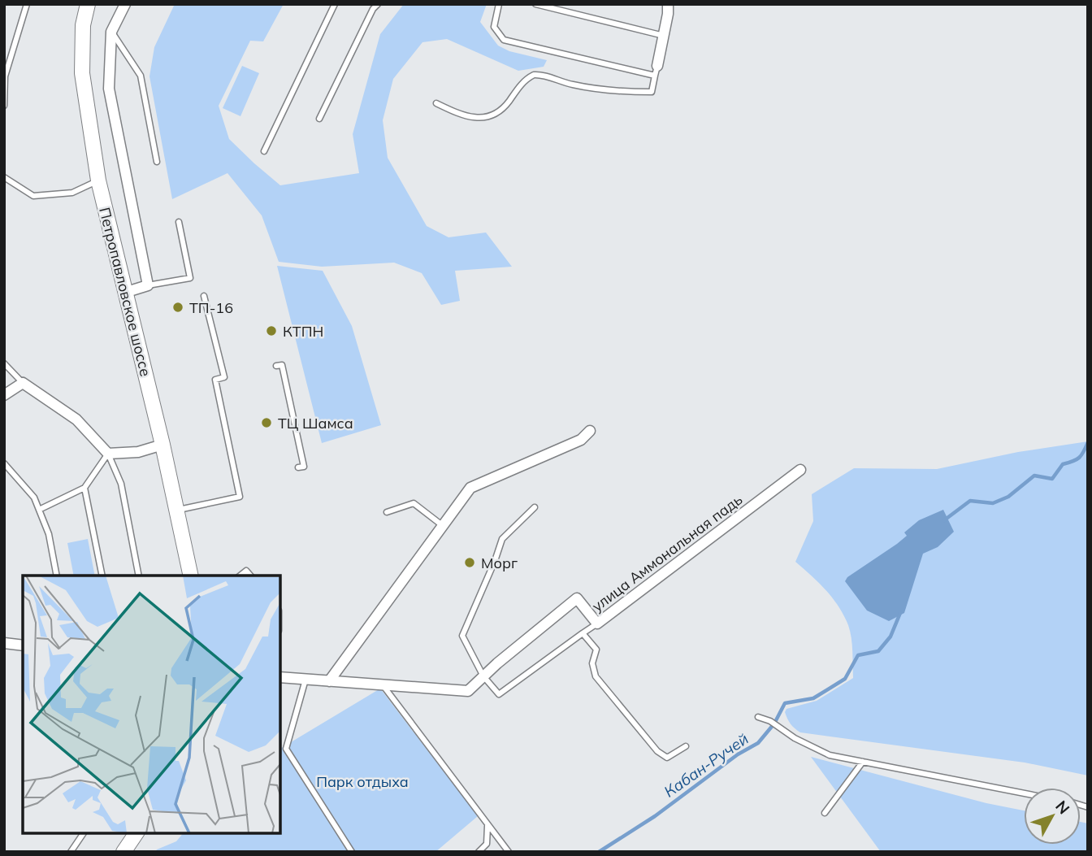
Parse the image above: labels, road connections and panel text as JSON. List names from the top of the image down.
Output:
{
  "streets": {
    "main road": ["Петропавловское шоссе"],
    "street": ["улица Аммональная падь"]
  },
  "water": ["Кабан-Ручей"],
  "parks": ["Парк отдыха"],
  "places": [
    "ТП-16",
    "КТПН",
    "ТЦ Шамса",
    "Морг"
  ],
  "north": "top right"
}
